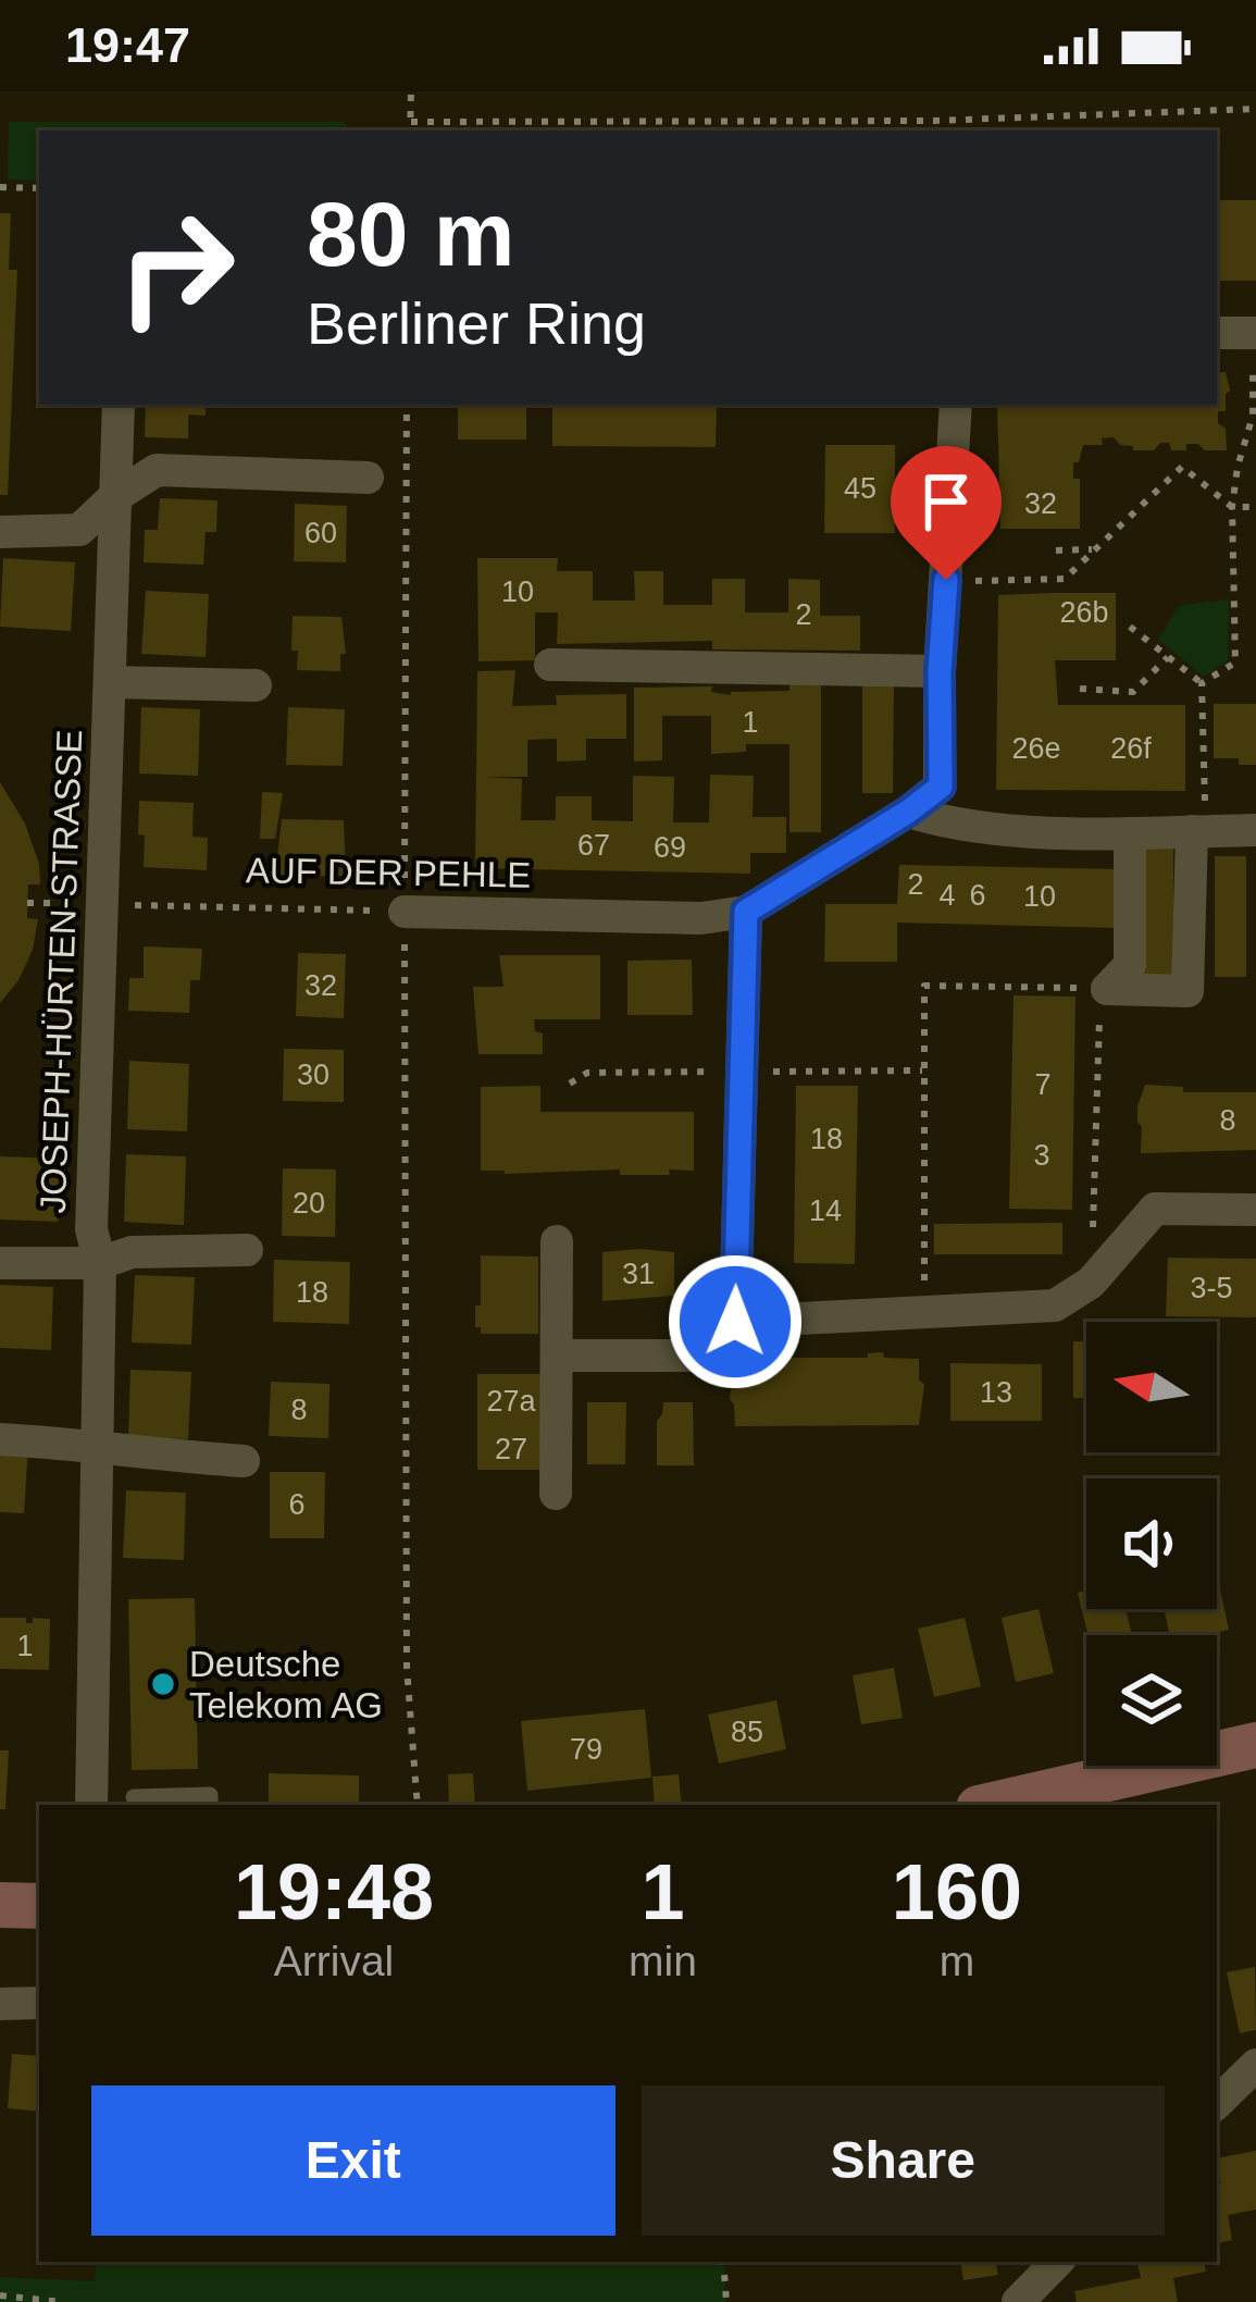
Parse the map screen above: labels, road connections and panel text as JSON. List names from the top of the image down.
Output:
{
  "streets": {
    "street": ["AUF DER PEHLE", "JOSEPH-HÜRTEN-STRASSE"]
  },
  "crossings": [
    ["AUF DER PEHLE", "JOSEPH-HÜRTEN-STRASSE"]
  ],
  "places": ["Deutsche Telekom AG"],
  "house_numbers": [
    "45",
    "32",
    "60",
    "10",
    "26b",
    "2",
    "1",
    "26e",
    "26f",
    "67",
    "69",
    "2",
    "4",
    "6",
    "10",
    "32",
    "30",
    "7",
    "8",
    "18",
    "3",
    "20",
    "14",
    "31",
    "3-5",
    "18",
    "13",
    "27a",
    "8",
    "27",
    "6",
    "1",
    "85",
    "79"
  ],
  "north": "left",
  "page": {
    "status": "19:47",
    "turn": ["80 m", "Berliner Ring"],
    "eta": [
      "19:48",
      "Arrival",
      "1",
      "min",
      "160",
      "m"
    ],
    "buttons": ["Exit", "Share"]
  }
}
